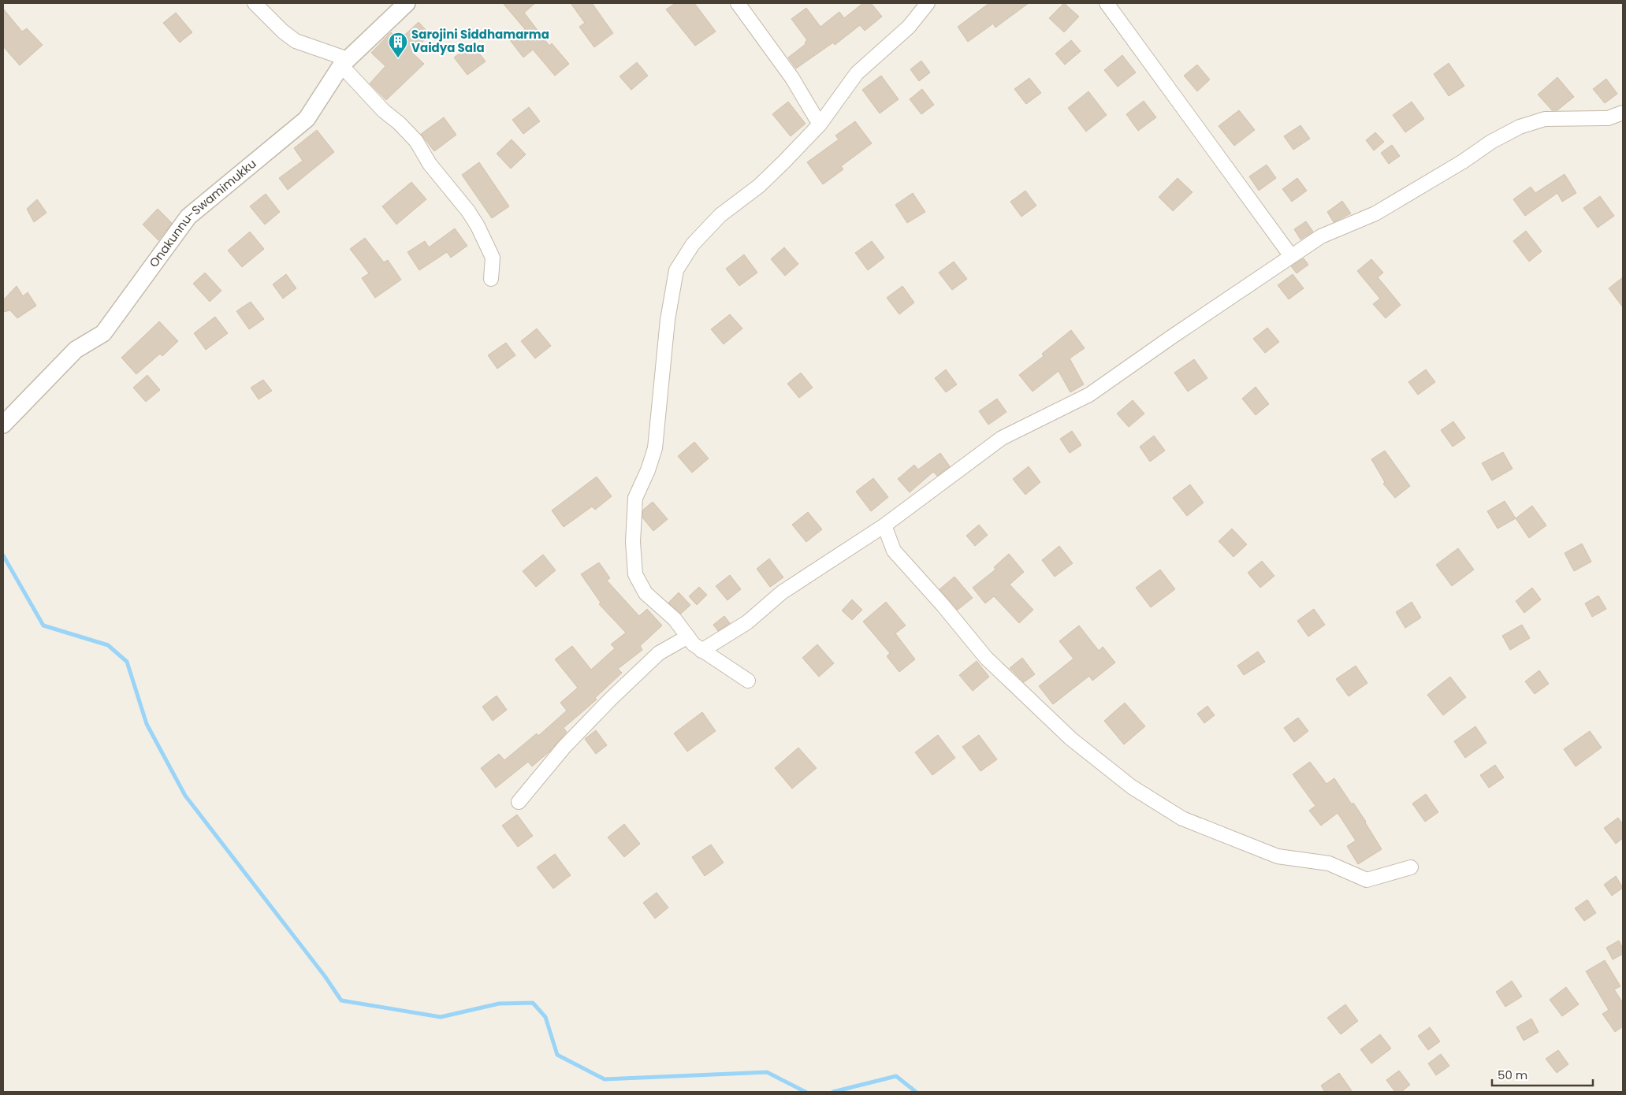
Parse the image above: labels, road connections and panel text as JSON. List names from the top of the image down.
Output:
{
  "streets": {
    "street": ["Onakunnu-Swamimukku"]
  },
  "places": {
    "building": ["Sarojini Siddhamarma Vaidya Sala"]
  },
  "scale_bar": "50 m"
}
